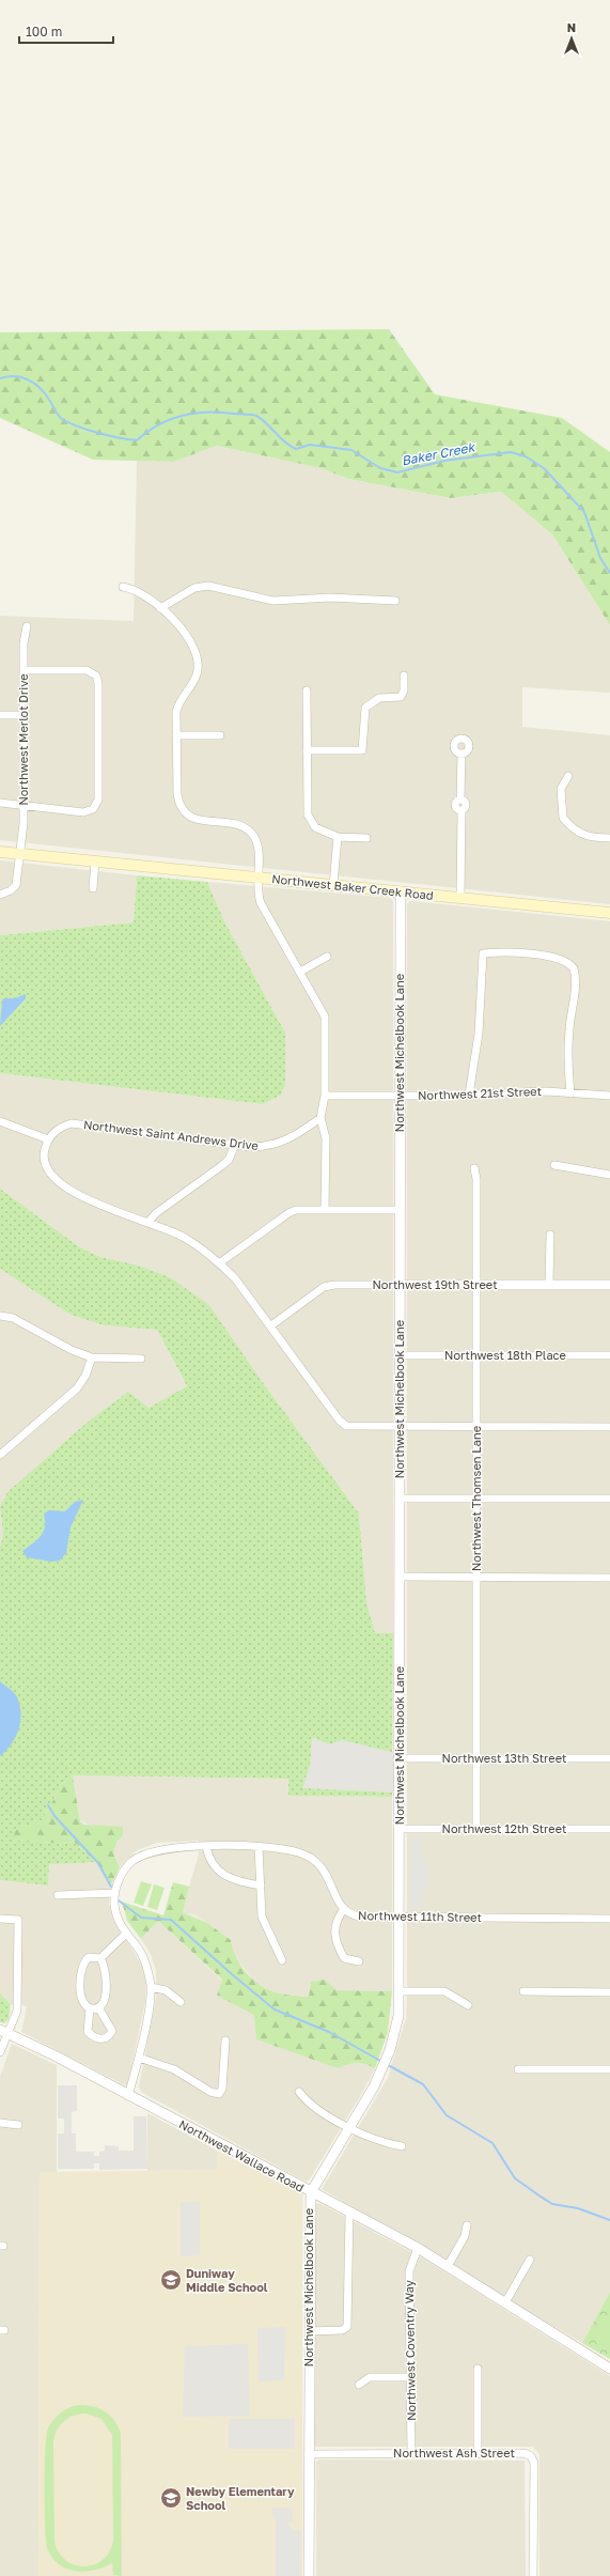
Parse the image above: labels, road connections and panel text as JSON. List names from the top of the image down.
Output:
{
  "streets": {
    "main road": ["Northwest Baker Creek Road"],
    "street": [
      "Northwest Merlot Drive",
      "Northwest Michelbook Lane",
      "Northwest 21st Street",
      "Northwest Saint Andrews Drive",
      "Northwest 19th Street",
      "Northwest 18th Place",
      "Northwest Thomsen Lane",
      "Northwest 13th Street",
      "Northwest 12th Street",
      "Northwest 11th Street",
      "Northwest Wallace Road",
      "Northwest Coventry Way",
      "Northwest Ash Street"
    ]
  },
  "crossings": [
    ["Northwest Merlot Drive", "Northwest Baker Creek Road"],
    ["Northwest Baker Creek Road", "Northwest Michelbook Lane"],
    ["Northwest Michelbook Lane", "Northwest 21st Street"],
    ["Northwest Michelbook Lane", "Northwest 19th Street"],
    ["Northwest Michelbook Lane", "Northwest 18th Place"],
    ["Northwest Michelbook Lane", "Northwest 13th Street"],
    ["Northwest Michelbook Lane", "Northwest 12th Street"],
    ["Northwest Michelbook Lane", "Northwest 11th Street"],
    ["Northwest Michelbook Lane", "Northwest Wallace Road"],
    ["Northwest Michelbook Lane", "Northwest Ash Street"],
    ["Northwest 19th Street", "Northwest Thomsen Lane"],
    ["Northwest 18th Place", "Northwest Thomsen Lane"],
    ["Northwest Thomsen Lane", "Northwest 13th Street"],
    ["Northwest Thomsen Lane", "Northwest 12th Street"],
    ["Northwest 11th Street", "Northwest Wallace Road"],
    ["Northwest Wallace Road", "Northwest Coventry Way"],
    ["Northwest Coventry Way", "Northwest Ash Street"]
  ],
  "water": ["Baker Creek"],
  "places": {
    "school or university": ["Duniway Middle School", "Newby Elementary School"]
  },
  "scale_bar": "100 m",
  "north": "top"
}
